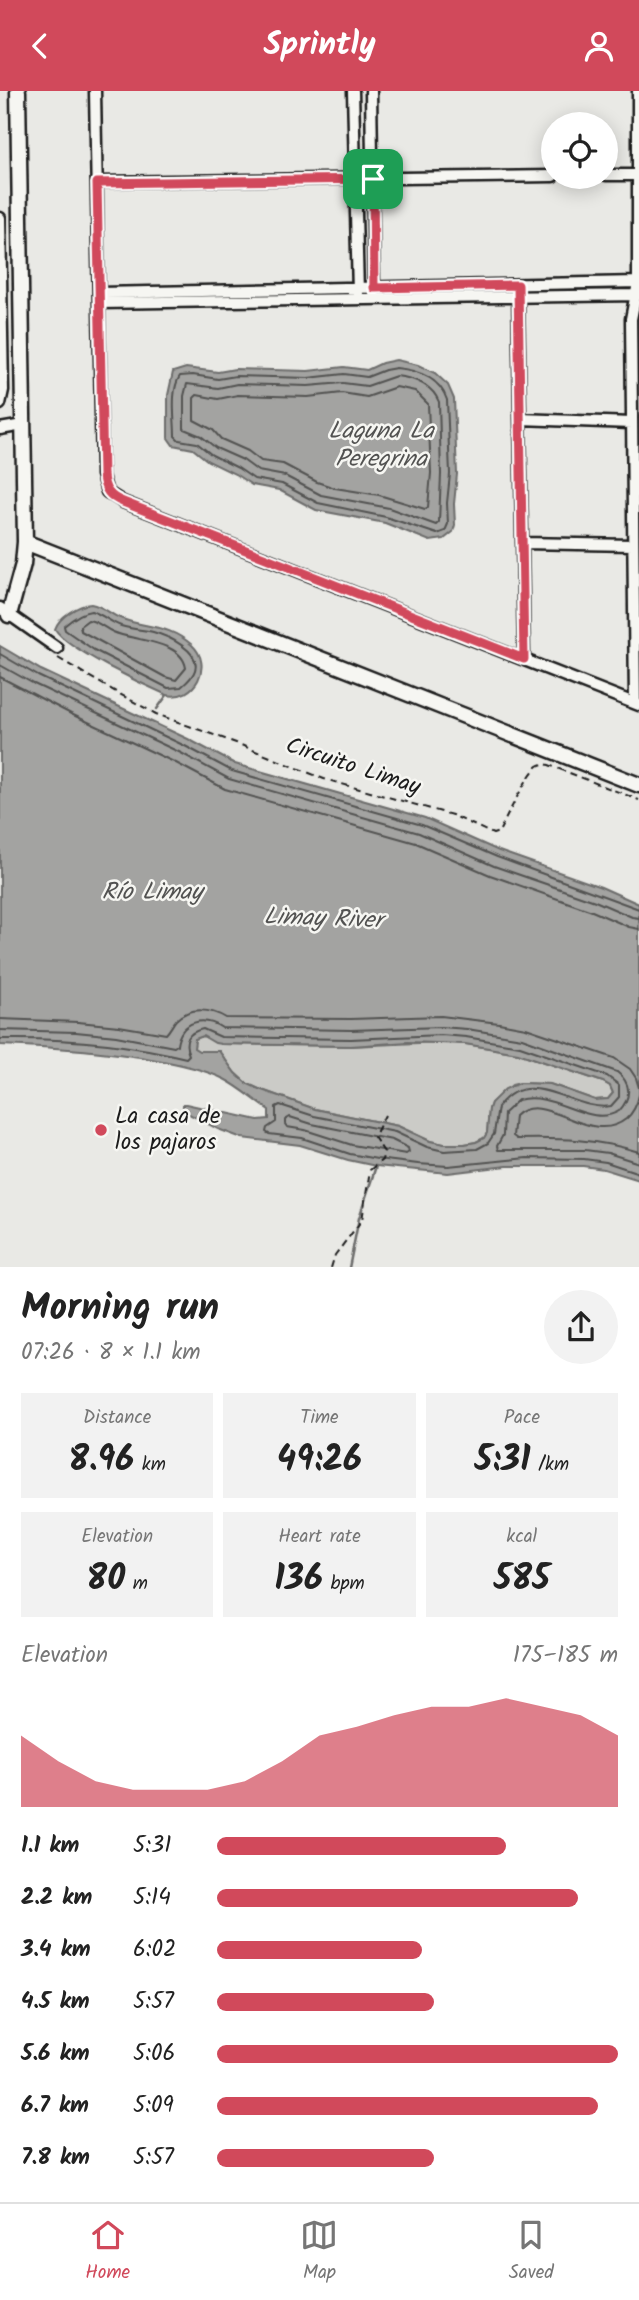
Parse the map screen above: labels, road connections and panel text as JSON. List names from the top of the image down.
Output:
{
  "streets": {
    "path": ["Circuito Limay"]
  },
  "water": ["Laguna La Peregrina", "Río Limay", "Limay River"],
  "places": ["La casa de los pajaros"],
  "page": {
    "header": "Sprintly",
    "heading": ["Morning run", "07:26 · 8 × 1.1 km"],
    "stats": [
      ["Distance", "8.96 km"],
      ["Time", "49:26"],
      ["Pace", "5:31 /km"],
      ["Elevation", "80 m"],
      ["Heart rate", "136 bpm"],
      ["kcal", "585"]
    ],
    "chart": ["Elevation", "175–185 m"],
    "list": [
      {
        "name": "1.1 km",
        "note": "5:31"
      },
      {
        "name": "2.2 km",
        "note": "5:14"
      },
      {
        "name": "3.4 km",
        "note": "6:02"
      },
      {
        "name": "4.5 km",
        "note": "5:57"
      },
      {
        "name": "5.6 km",
        "note": "5:06"
      },
      {
        "name": "6.7 km",
        "note": "5:09"
      },
      {
        "name": "7.8 km",
        "note": "5:57"
      }
    ],
    "tabs": ["Home", "Map", "Saved"]
  }
}
